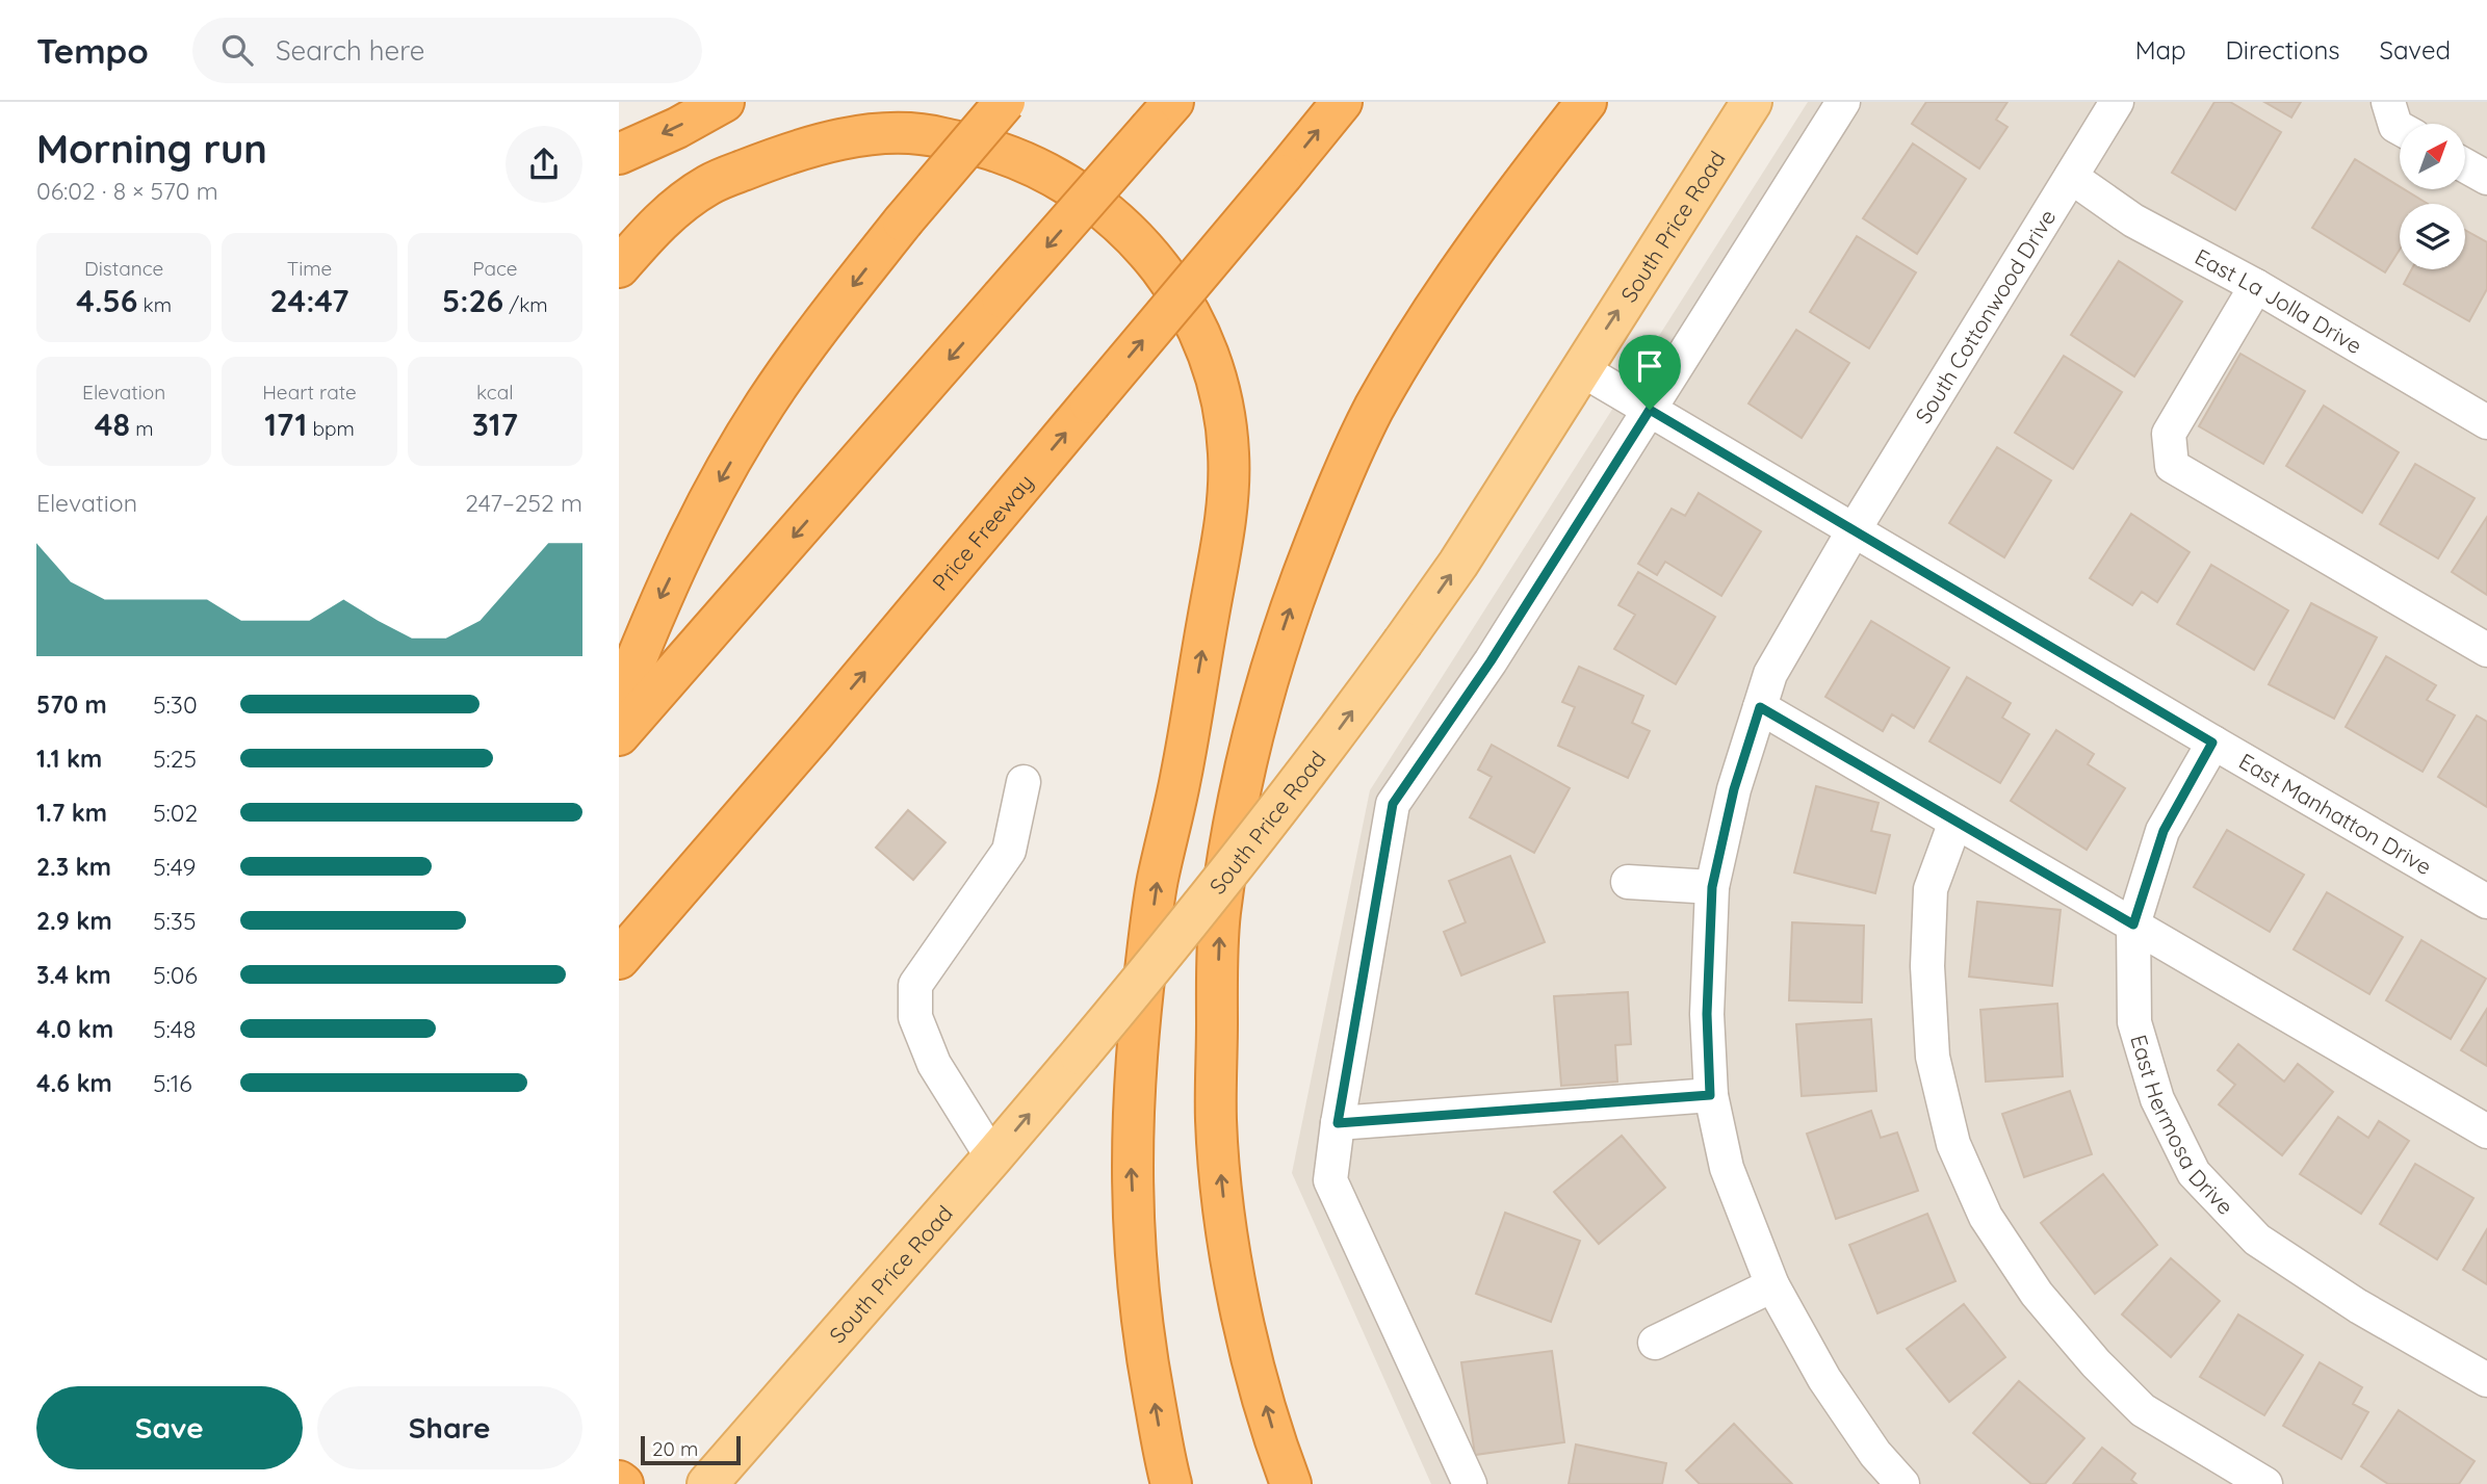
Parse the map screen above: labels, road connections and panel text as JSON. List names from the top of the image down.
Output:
{
  "streets": {
    "highway": ["Price Freeway"],
    "main road": ["South Price Road"],
    "street": [
      "East La Jolla Drive",
      "South Cottonwood Drive",
      "East Manhatton Drive",
      "East Hermosa Drive"
    ]
  },
  "crossings": [
    ["South Price Road", "East Manhatton Drive"],
    ["East La Jolla Drive", "South Cottonwood Drive"],
    ["South Cottonwood Drive", "East Manhatton Drive"],
    ["East Manhatton Drive", "East Hermosa Drive"]
  ],
  "one_way": ["South Price Road"],
  "scale_bar": "20 m",
  "north": "top right",
  "page": {
    "header": "Tempo",
    "search": "Search here",
    "nav": ["Map", "Directions", "Saved"],
    "heading": ["Morning run", "06:02 · 8 × 570 m"],
    "stats": [
      ["Distance", "4.56 km"],
      ["Time", "24:47"],
      ["Pace", "5:26 /km"],
      ["Elevation", "48 m"],
      ["Heart rate", "171 bpm"],
      ["kcal", "317"]
    ],
    "chart": ["Elevation", "247–252 m"],
    "list": [
      {
        "name": "570 m",
        "note": "5:30"
      },
      {
        "name": "1.1 km",
        "note": "5:25"
      },
      {
        "name": "1.7 km",
        "note": "5:02"
      },
      {
        "name": "2.3 km",
        "note": "5:49"
      },
      {
        "name": "2.9 km",
        "note": "5:35"
      },
      {
        "name": "3.4 km",
        "note": "5:06"
      },
      {
        "name": "4.0 km",
        "note": "5:48"
      },
      {
        "name": "4.6 km",
        "note": "5:16"
      }
    ],
    "buttons": ["Save", "Share"],
    "scale": "20 m"
  }
}
